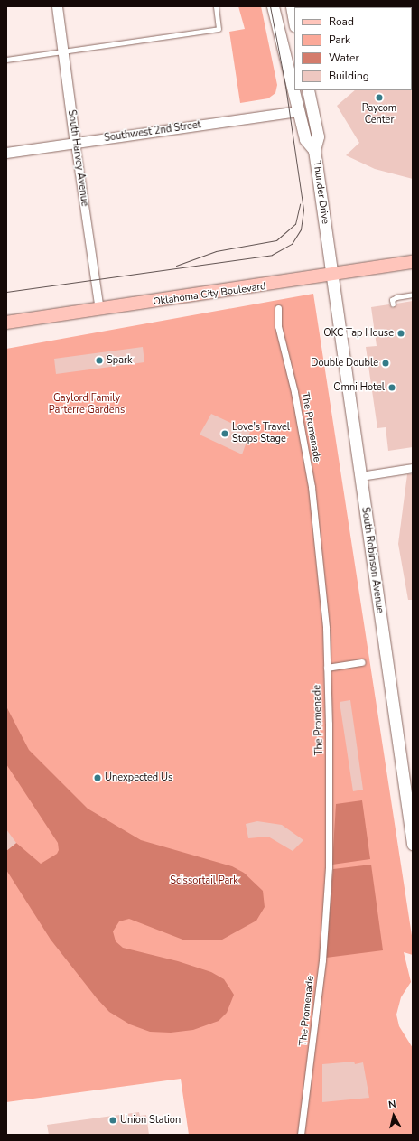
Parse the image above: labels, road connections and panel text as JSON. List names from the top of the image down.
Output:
{
  "streets": {
    "main road": ["Thunder Drive", "Oklahoma City Boulevard", "South Robinson Avenue"],
    "street": ["Southwest 2nd Street", "South Harvey Avenue", "The Promenade"]
  },
  "crossings": [
    ["Southwest 2nd Street", "South Harvey Avenue"],
    ["Southwest 2nd Street", "Thunder Drive"],
    ["South Harvey Avenue", "Oklahoma City Boulevard"],
    ["Thunder Drive", "Oklahoma City Boulevard"],
    ["Thunder Drive", "South Robinson Avenue"],
    ["Oklahoma City Boulevard", "South Robinson Avenue"]
  ],
  "parks": ["Gaylord Family Parterre Gardens", "Scissortail Park"],
  "places": [
    "Paycom Center",
    "OKC Tap House",
    "Spark",
    "Double Double",
    "Omni Hotel",
    "Love's Travel Stops Stage",
    "Unexpected Us",
    "Union Station"
  ],
  "legend": [
    "Road",
    "Park",
    "Water",
    "Building"
  ],
  "north": "top"
}
